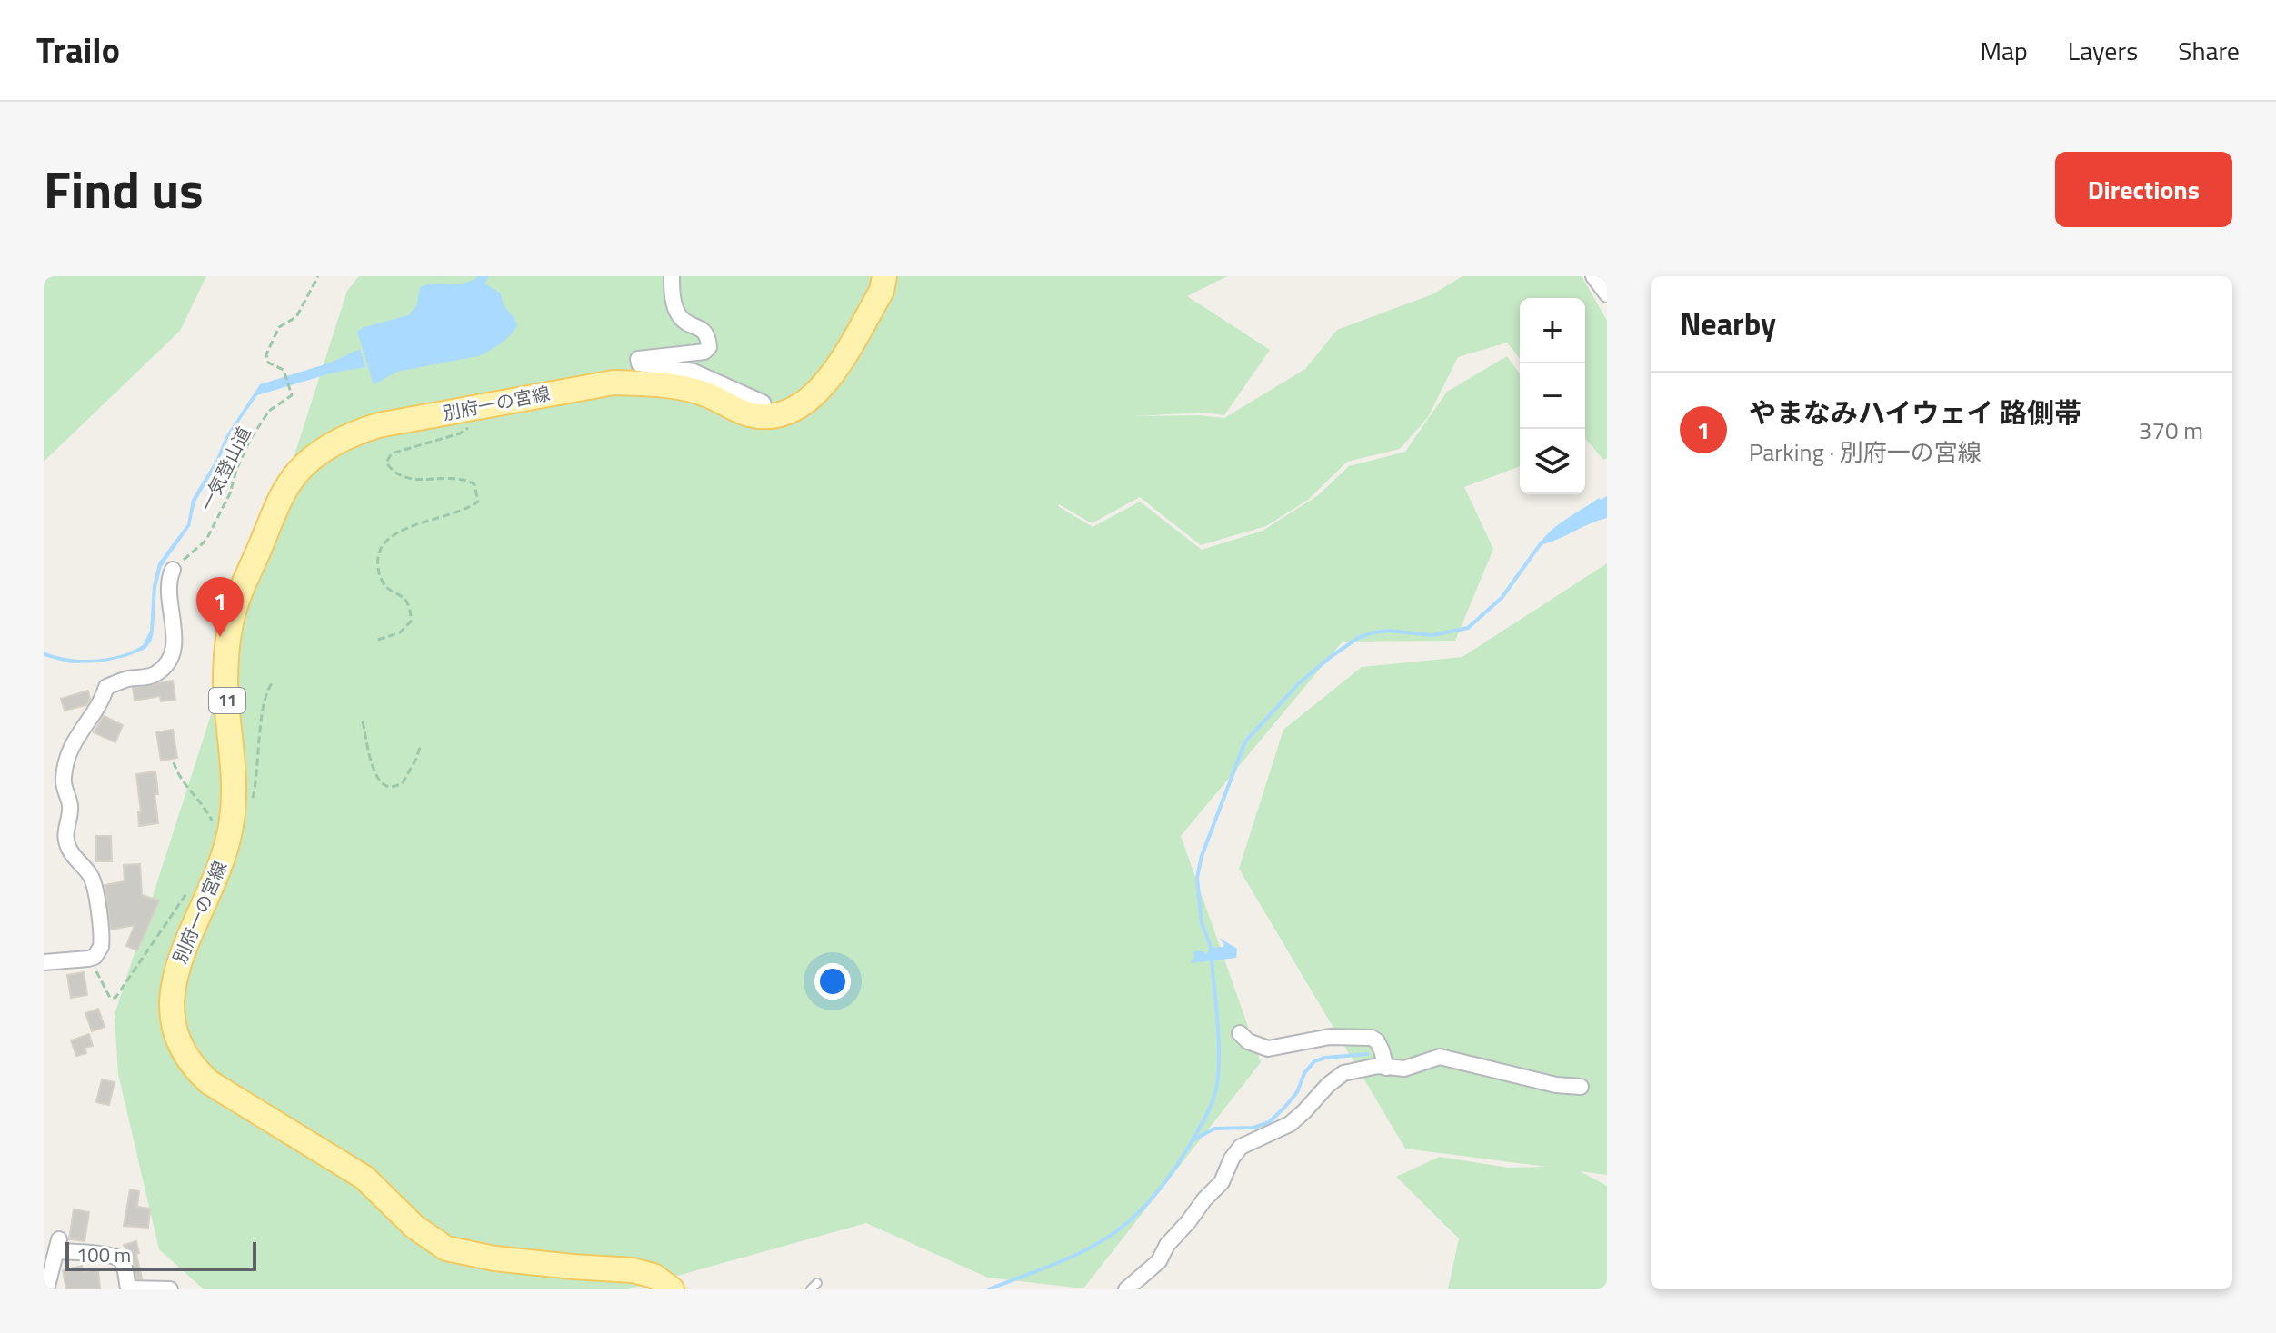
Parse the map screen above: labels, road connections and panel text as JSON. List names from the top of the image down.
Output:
{
  "streets": {
    "main road": ["別府一の宮線", "11"],
    "path": ["一気登山道"]
  },
  "scale_bar": "100 m",
  "page": {
    "header": "Trailo",
    "nav": ["Map", "Layers", "Share"],
    "title": "Find us",
    "buttons": "Directions",
    "heading": "Nearby",
    "map_buttons": ["+", "−"],
    "list": [
      {
        "mark": "1",
        "name": "やまなみハイウェイ 路側帯",
        "note": "Parking · 別府一の宮線",
        "value": "370 m"
      }
    ],
    "pins": "1",
    "scale": "100 m"
  }
}
